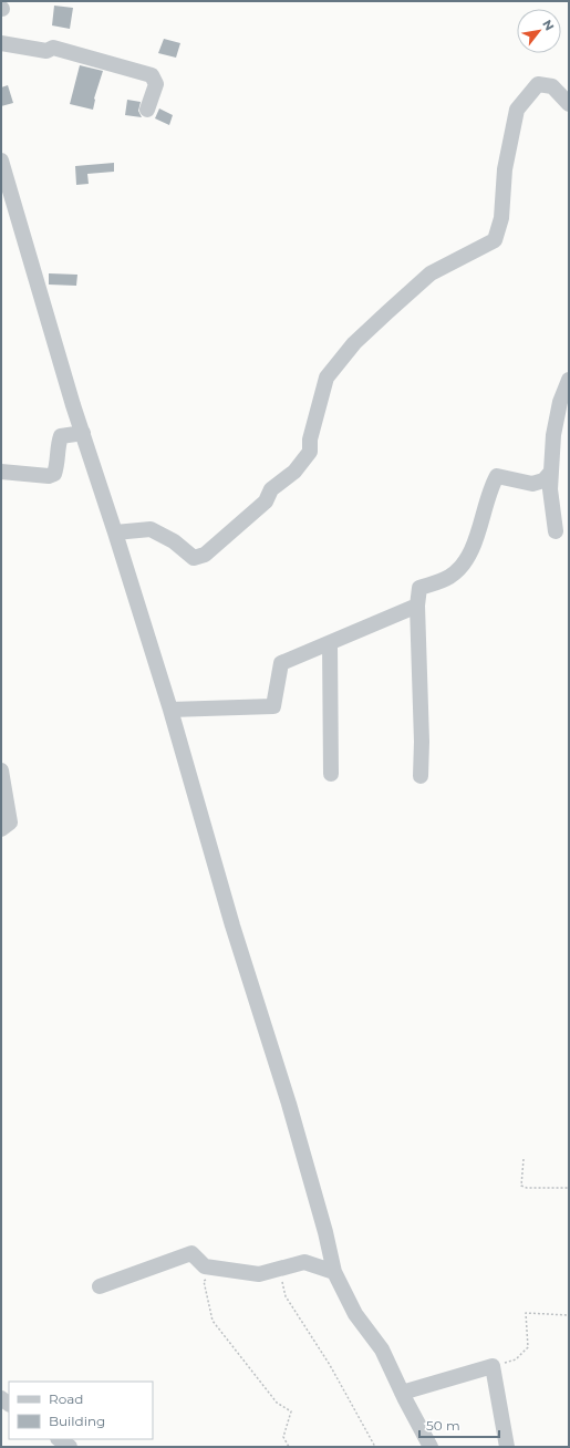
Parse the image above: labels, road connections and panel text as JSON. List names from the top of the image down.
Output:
{
  "legend": ["Road", "Building"],
  "scale_bar": "50 m",
  "north": "top right"
}
